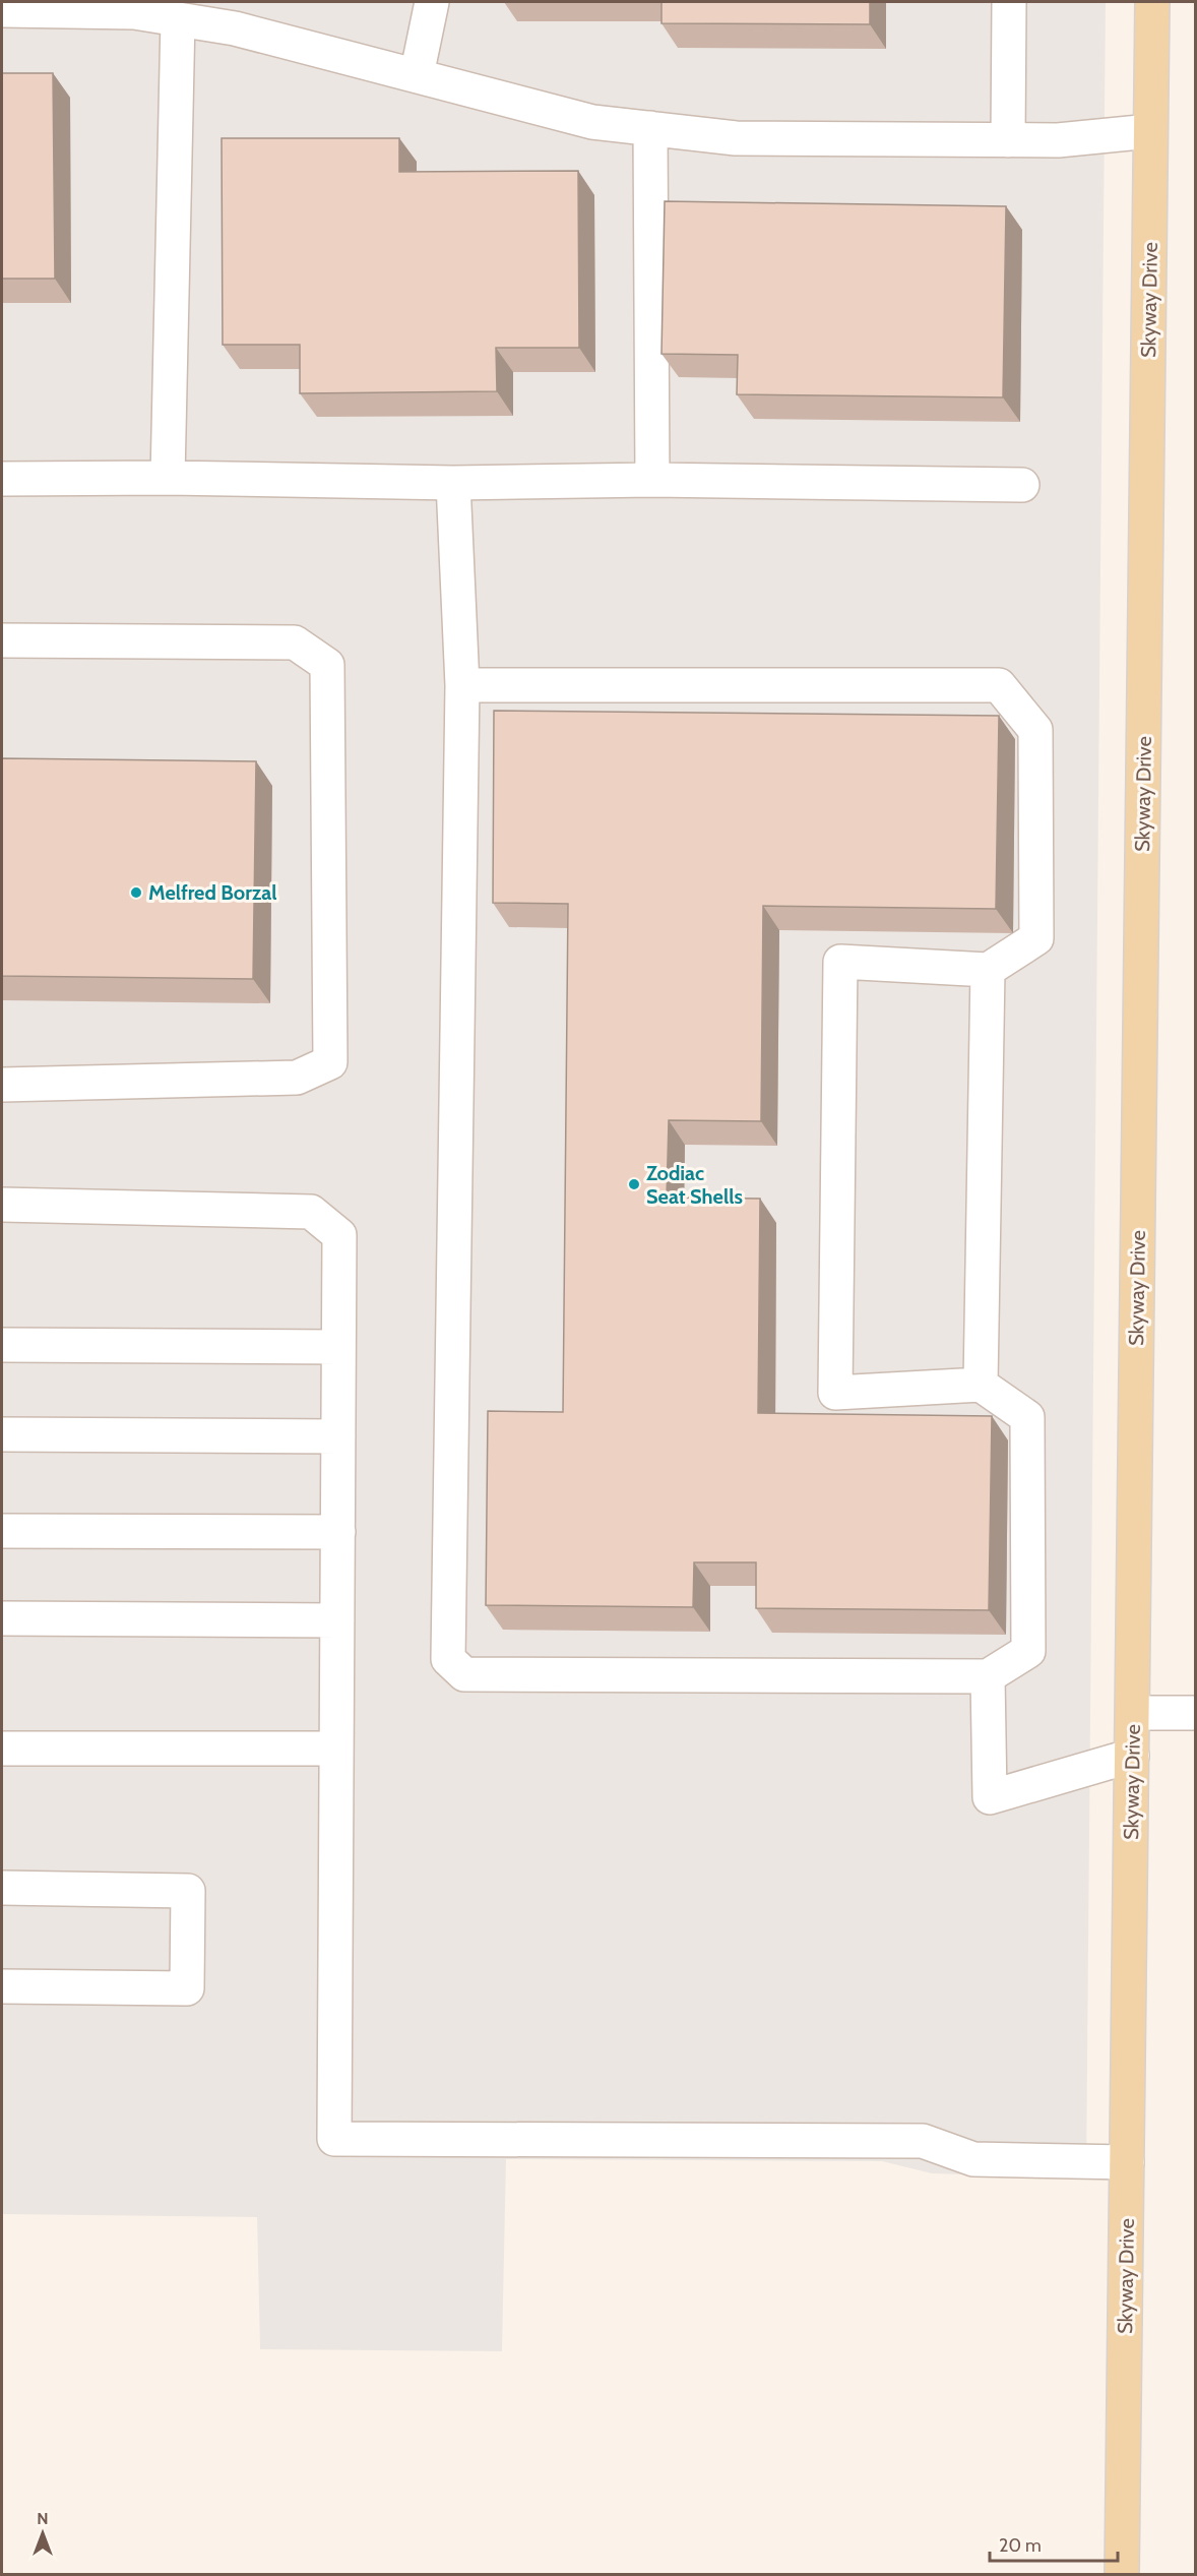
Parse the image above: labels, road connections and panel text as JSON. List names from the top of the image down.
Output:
{
  "streets": {
    "main road": ["Skyway Drive"]
  },
  "places": ["Melfred Borzal", "Zodiac Seat Shells"],
  "scale_bar": "20 m",
  "north": "top"
}
